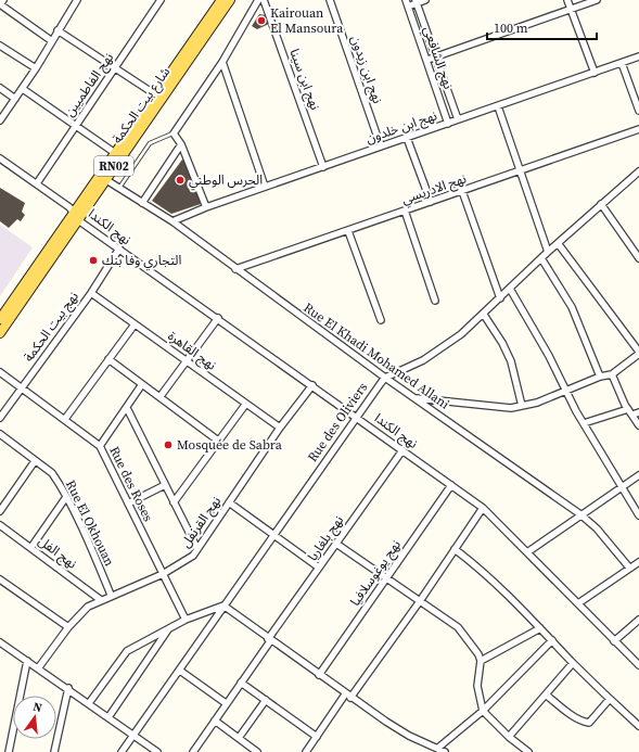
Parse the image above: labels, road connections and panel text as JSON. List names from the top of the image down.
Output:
{
  "streets": {
    "main road": ["شارع بيت الحكمة", "RN02"],
    "street": [
      "نهج الشافعي",
      "نهج ابن زيدون",
      "نهج ابن سينا",
      "نهج الفاطميين",
      "نهج ابن خلدون",
      "نهج الادريسي",
      "نهج الكندا",
      "نهج بيت الحكمة",
      "نهج القاهرة",
      "Rue El Khadi Mohamed Allani",
      "Rue des Oliviers",
      "Rue des Roses",
      "نهج القرنفل",
      "Rue El Okhouan",
      "نهج بلغاريا",
      "نهج الفل",
      "نهج يوغوسلافيا"
    ]
  },
  "crossings": [
    ["نهج الشافعي", "نهج ابن خلدون"],
    ["نهج ابن زيدون", "نهج ابن خلدون"],
    ["نهج ابن سينا", "نهج ابن خلدون"],
    ["نهج الفاطميين", "نهج الكندا"],
    ["شارع بيت الحكمة", "نهج الكندا"],
    ["شارع بيت الحكمة", "Rue El Khadi Mohamed Allani"],
    ["نهج ابن خلدون", "Rue El Khadi Mohamed Allani"],
    ["نهج الادريسي", "Rue El Khadi Mohamed Allani"],
    ["نهج الكندا", "نهج بيت الحكمة"],
    ["نهج الكندا", "Rue des Oliviers"],
    ["نهج الكندا", "نهج القرنفل"],
    ["نهج الكندا", "نهج بلغاريا"],
    ["نهج الكندا", "نهج يوغوسلافيا"],
    ["نهج بيت الحكمة", "نهج القاهرة"],
    ["نهج بيت الحكمة", "Rue des Roses"],
    ["نهج القاهرة", "نهج القرنفل"],
    ["Rue El Khadi Mohamed Allani", "Rue des Oliviers"],
    ["Rue des Roses", "نهج القرنفل"],
    ["نهج القرنفل", "Rue El Okhouan"],
    ["نهج القرنفل", "نهج الفل"]
  ],
  "places": [
    "Kairouan El Mansoura",
    "الحرس الوطني",
    "التجاري وفا بنك",
    "Mosquée de Sabra"
  ],
  "scale_bar": "100 m",
  "north": "top"
}
